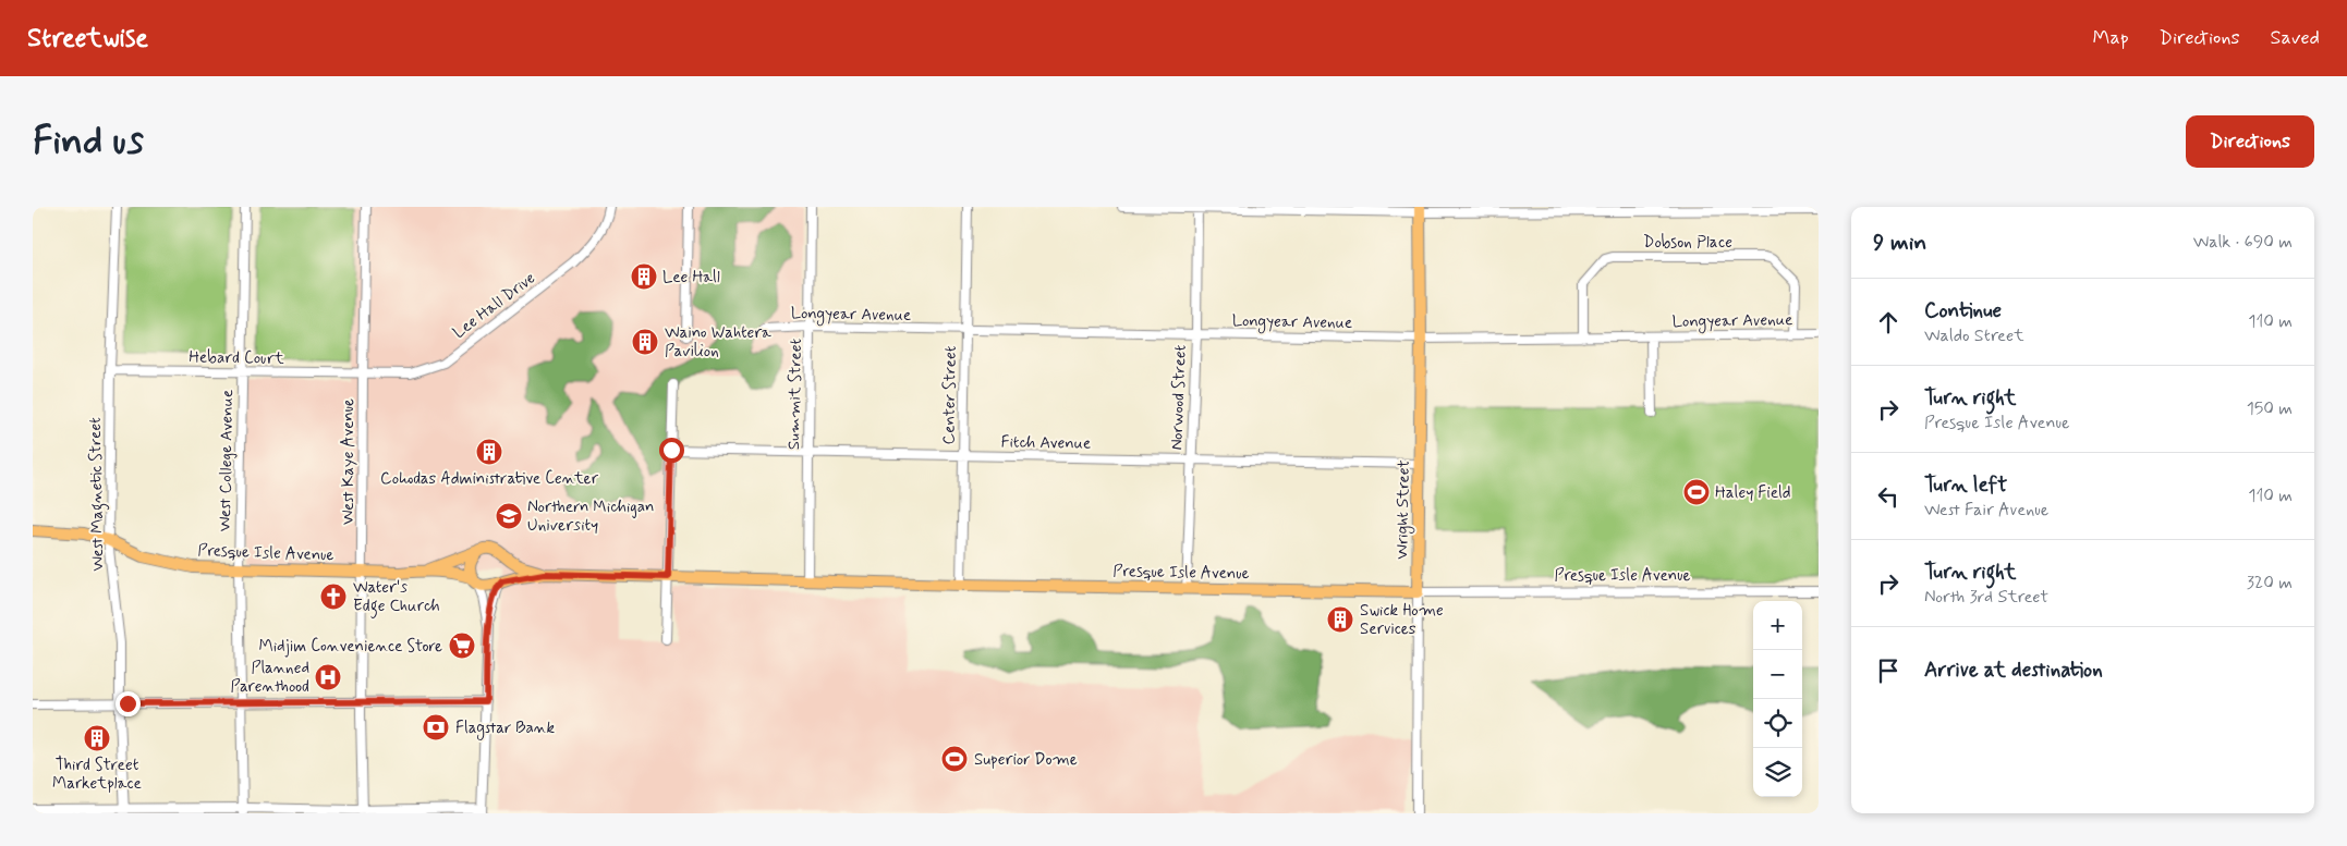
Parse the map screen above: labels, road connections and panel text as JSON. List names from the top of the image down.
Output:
{
  "streets": {
    "main road": ["Wright Street", "Presque Isle Avenue"],
    "street": [
      "Dobson Place",
      "Lee Hall Drive",
      "Longyear Avenue",
      "Hebard Court",
      "Summit Street",
      "Center Street",
      "Norwood Street",
      "Fitch Avenue",
      "West College Avenue",
      "West Kaye Avenue",
      "West Magnetic Street"
    ]
  },
  "crossings": [
    ["Dobson Place", "Longyear Avenue"],
    ["Lee Hall Drive", "Hebard Court"],
    ["Lee Hall Drive", "West Kaye Avenue"],
    ["Longyear Avenue", "Summit Street"],
    ["Longyear Avenue", "Center Street"],
    ["Longyear Avenue", "Norwood Street"],
    ["Longyear Avenue", "Wright Street"],
    ["Hebard Court", "West College Avenue"],
    ["Hebard Court", "West Kaye Avenue"],
    ["Hebard Court", "West Magnetic Street"],
    ["Summit Street", "Fitch Avenue"],
    ["Summit Street", "Presque Isle Avenue"],
    ["Center Street", "Fitch Avenue"],
    ["Center Street", "Presque Isle Avenue"],
    ["Norwood Street", "Fitch Avenue"],
    ["Norwood Street", "Presque Isle Avenue"],
    ["Fitch Avenue", "Wright Street"],
    ["West College Avenue", "Presque Isle Avenue"],
    ["West Kaye Avenue", "Presque Isle Avenue"],
    ["West Magnetic Street", "Presque Isle Avenue"],
    ["Wright Street", "Presque Isle Avenue"]
  ],
  "places": {
    "building": [
      "Lee Hall",
      "Waino Wahtera Pavilion",
      "Cohodas Administrative Center",
      "Swick Home Services",
      "Third Street Marketplace"
    ],
    "sports": ["Haley Field", "Superior Dome"],
    "school or university": ["Northern Michigan University"],
    "church": ["Water's Edge Church"],
    "supermarket": ["Midjim Convenience Store"],
    "hospital": ["Planned Parenthood"],
    "bank": ["Flagstar Bank"]
  },
  "page": {
    "header": "Streetwise",
    "nav": ["Map", "Directions", "Saved"],
    "buttons": "Directions",
    "title": "Find us",
    "heading": ["9 min", "Walk · 690 m"],
    "list": [
      ["Continue", "Waldo Street", "110 m"],
      ["Turn right", "Presque Isle Avenue", "150 m"],
      ["Turn left", "West Fair Avenue", "110 m"],
      ["Turn right", "North 3rd Street", "320 m"],
      "Arrive at destination"
    ],
    "map_buttons": ["+", "−"]
  }
}
